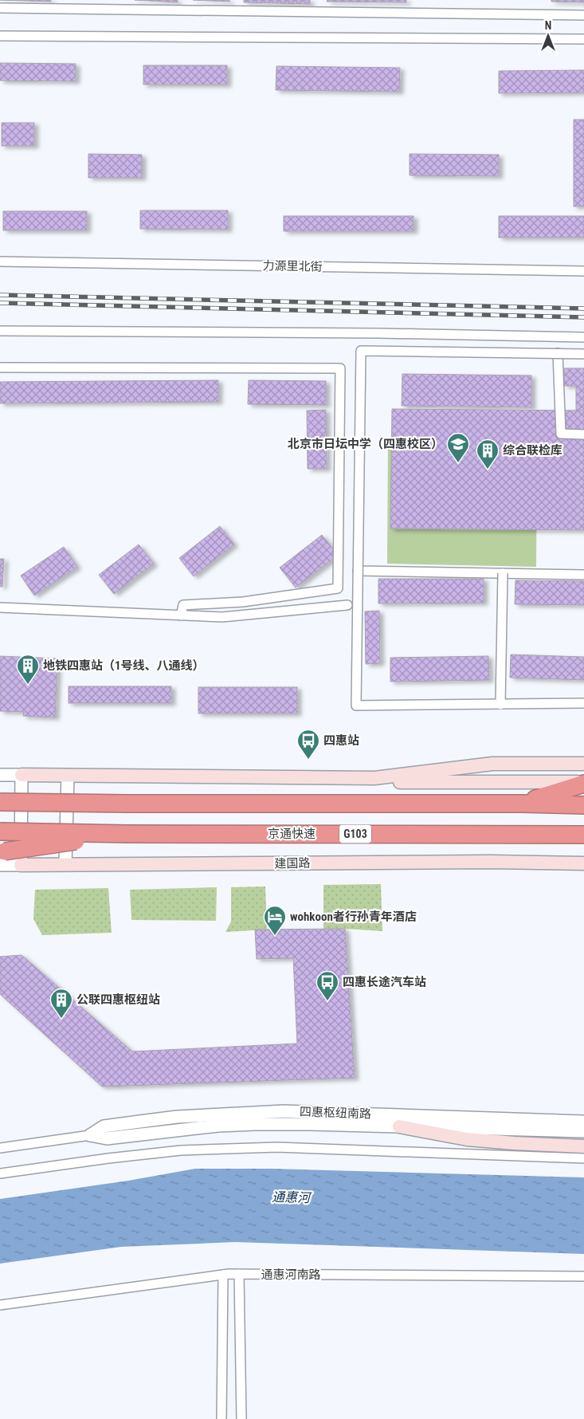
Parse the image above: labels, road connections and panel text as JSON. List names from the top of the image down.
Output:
{
  "streets": {
    "highway": ["京通快速", "G103"],
    "main road": ["建国路"],
    "street": ["力源里北街", "四惠枢纽南路", "通惠河南路"]
  },
  "water": ["通惠河"],
  "places": {
    "school or university": ["北京市日坛中学（四惠校区）"],
    "building": ["综合联检库", "地铁四惠站（1号线、八通线）", "公联四惠枢纽站"],
    "bus stop": ["四惠站", "四惠长途汽车站"],
    "hotel": ["wohkoon者行孙青年酒店"]
  },
  "north": "top"
}
